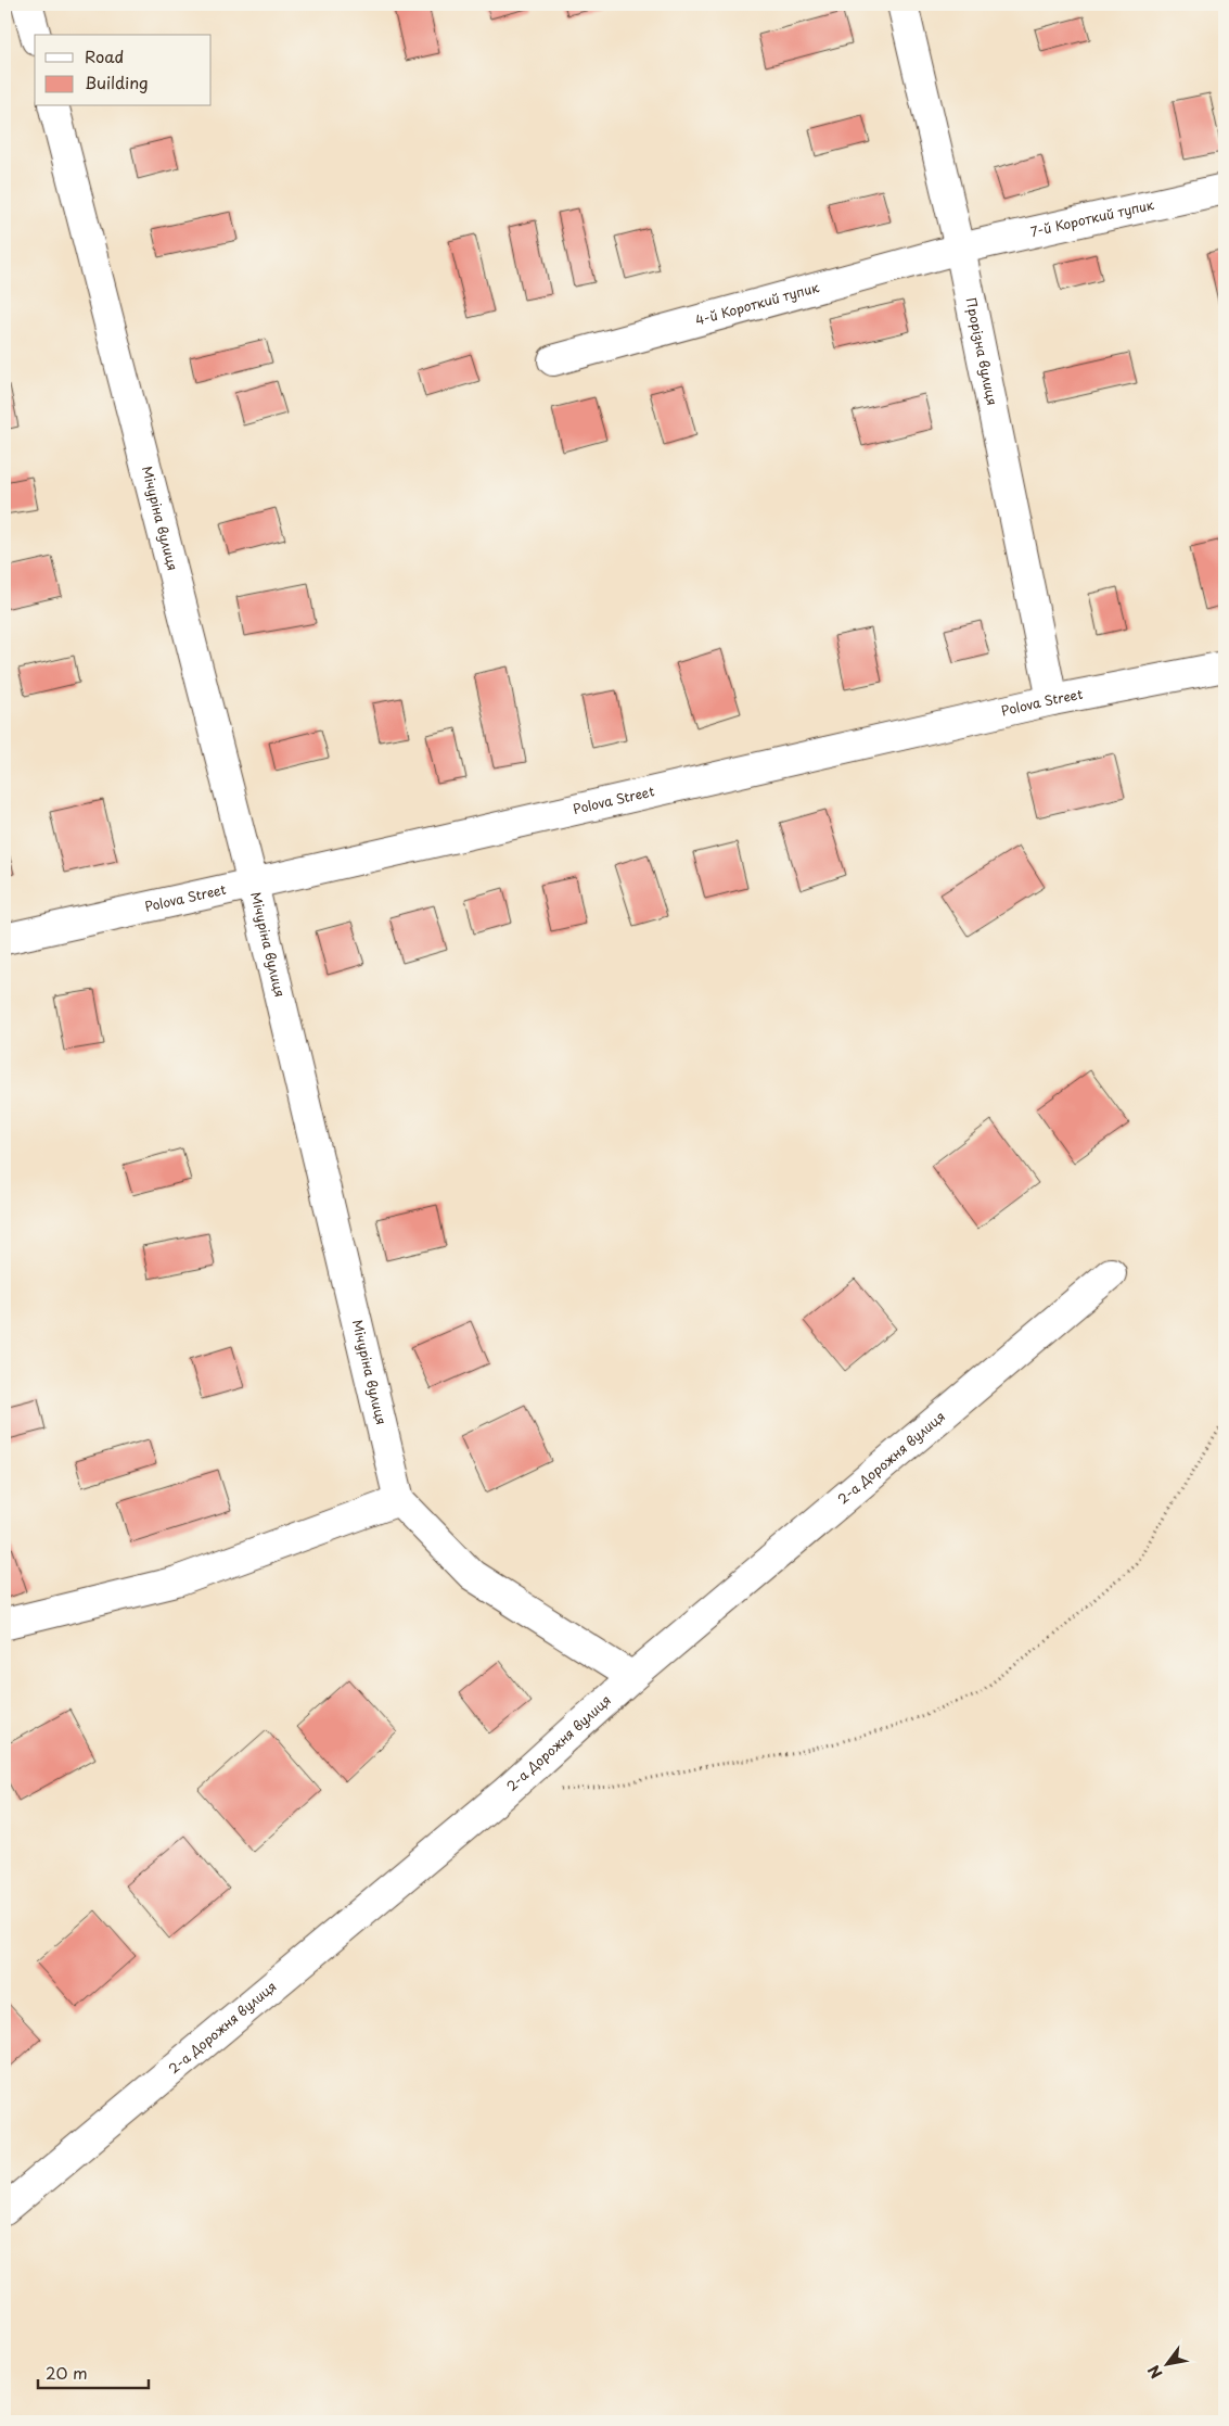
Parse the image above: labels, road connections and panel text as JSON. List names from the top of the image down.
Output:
{
  "streets": {
    "street": [
      "7-й Короткий тупик",
      "4-й Короткий тупик",
      "Прорізна вулиця",
      "Мічуріна вулиця",
      "Polova Street",
      "2-а Дорожня вулиця"
    ]
  },
  "crossings": [
    ["7-й Короткий тупик", "4-й Короткий тупик"],
    ["7-й Короткий тупик", "Прорізна вулиця"],
    ["4-й Короткий тупик", "Прорізна вулиця"],
    ["Прорізна вулиця", "Polova Street"],
    ["Мічуріна вулиця", "Polova Street"]
  ],
  "legend": ["Road", "Building"],
  "scale_bar": "20 m",
  "north": "bottom left"
}
